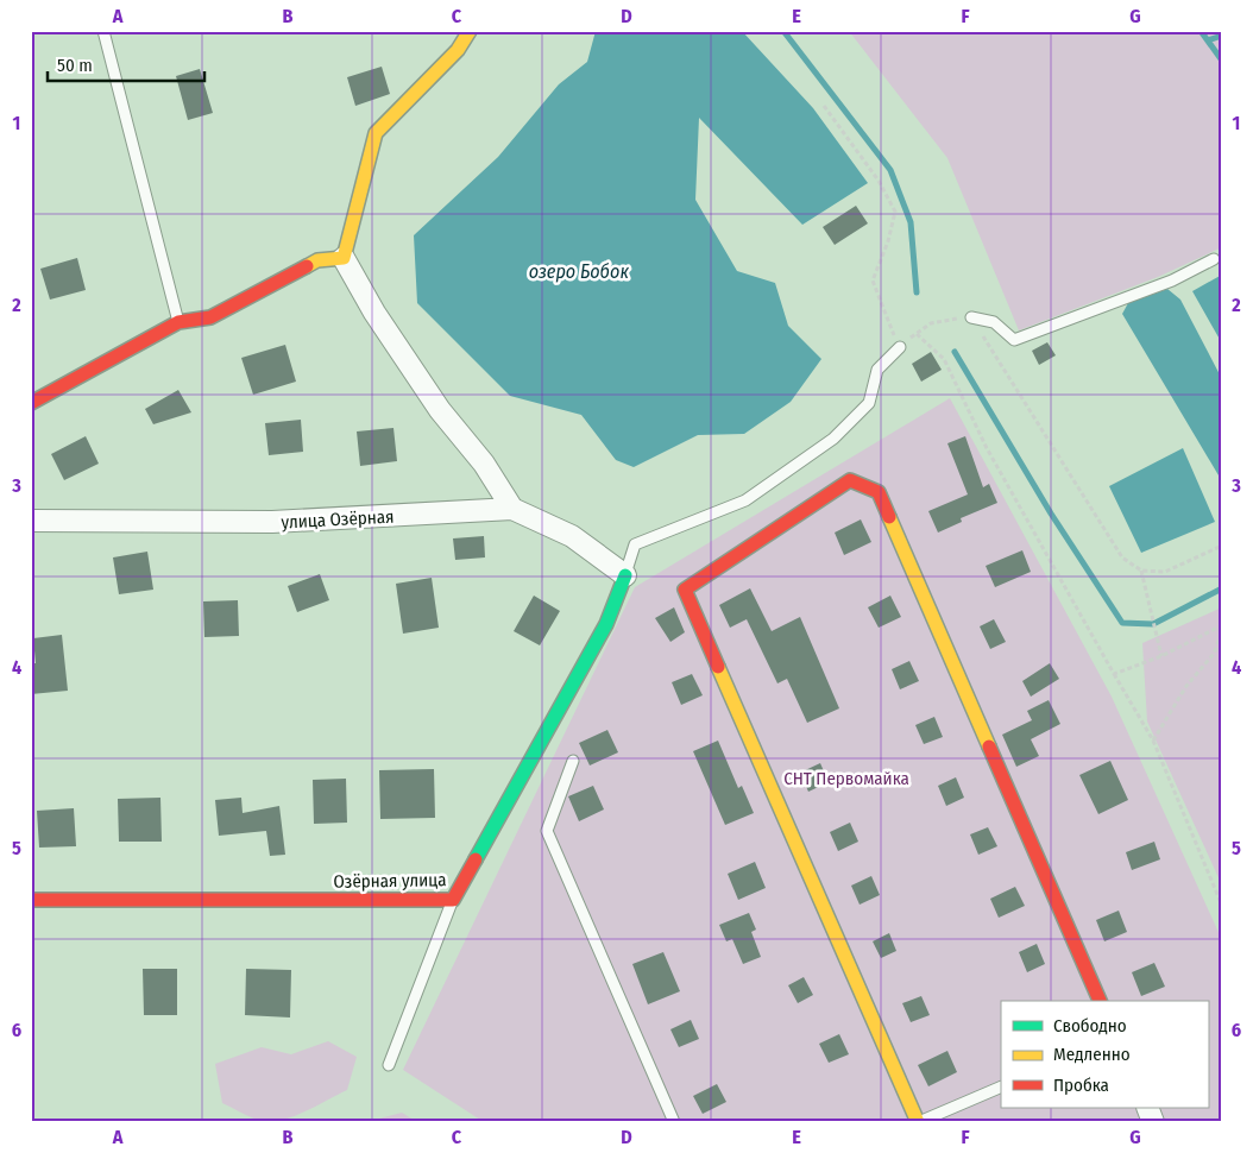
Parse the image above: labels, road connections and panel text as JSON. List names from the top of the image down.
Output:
{
  "streets": {
    "street": ["улица Озёрная", "Озёрная улица"]
  },
  "crossings": [
    ["улица Озёрная", "Озёрная улица"]
  ],
  "water": ["озеро Бобок"],
  "parks": ["СНТ Первомайка"],
  "legend": ["Свободно", "Медленно", "Пробка"],
  "scale_bar": "50 m",
  "grid": {
    "columns": [
      "A",
      "B",
      "C",
      "D",
      "E",
      "F",
      "G"
    ],
    "rows": [
      "1",
      "2",
      "3",
      "4",
      "5",
      "6"
    ]
  }
}
